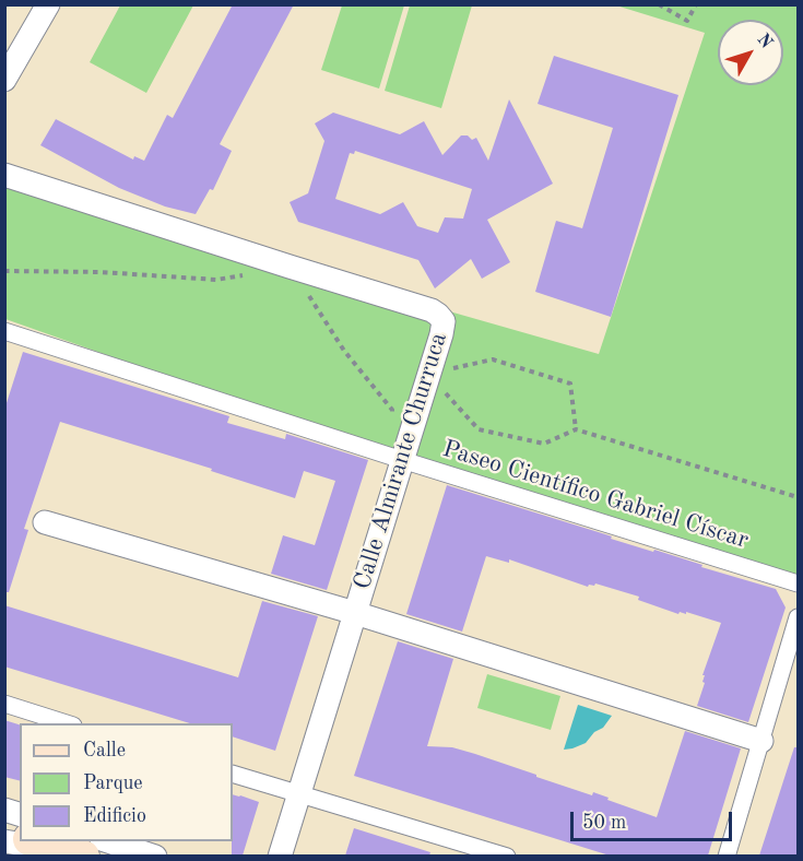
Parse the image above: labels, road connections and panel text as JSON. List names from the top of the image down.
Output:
{
  "streets": {
    "street": ["Calle Almirante Churruca", "Paseo Científico Gabriel Císcar"]
  },
  "crossings": [
    ["Calle Almirante Churruca", "Paseo Científico Gabriel Císcar"]
  ],
  "legend": ["Calle", "Parque", "Edificio"],
  "scale_bar": "50 m",
  "north": "top right"
}
